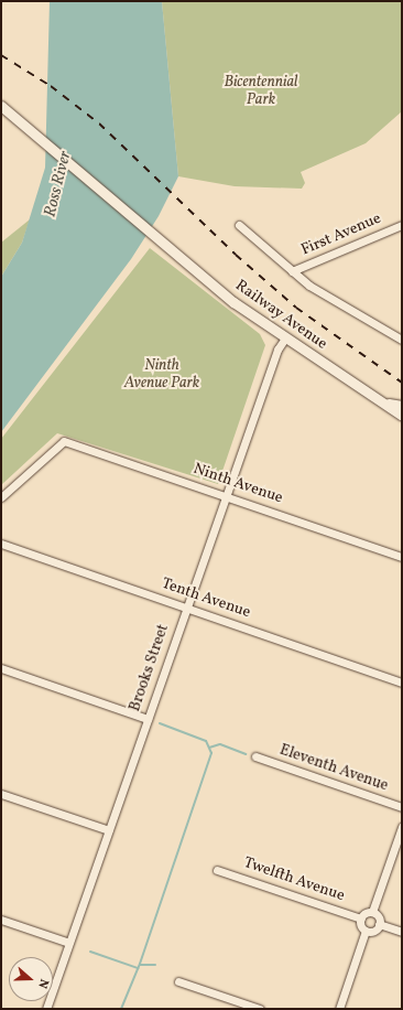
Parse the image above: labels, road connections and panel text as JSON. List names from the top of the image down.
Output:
{
  "streets": {
    "main road": ["Railway Avenue"],
    "street": [
      "First Avenue",
      "Ninth Avenue",
      "Tenth Avenue",
      "Brooks Street",
      "Eleventh Avenue",
      "Twelfth Avenue"
    ]
  },
  "crossings": [
    ["Railway Avenue", "Brooks Street"],
    ["Ninth Avenue", "Brooks Street"],
    ["Tenth Avenue", "Brooks Street"]
  ],
  "water": ["Ross River"],
  "parks": ["Bicentennial Park", "Ninth Avenue Park"],
  "north": "right"
}
